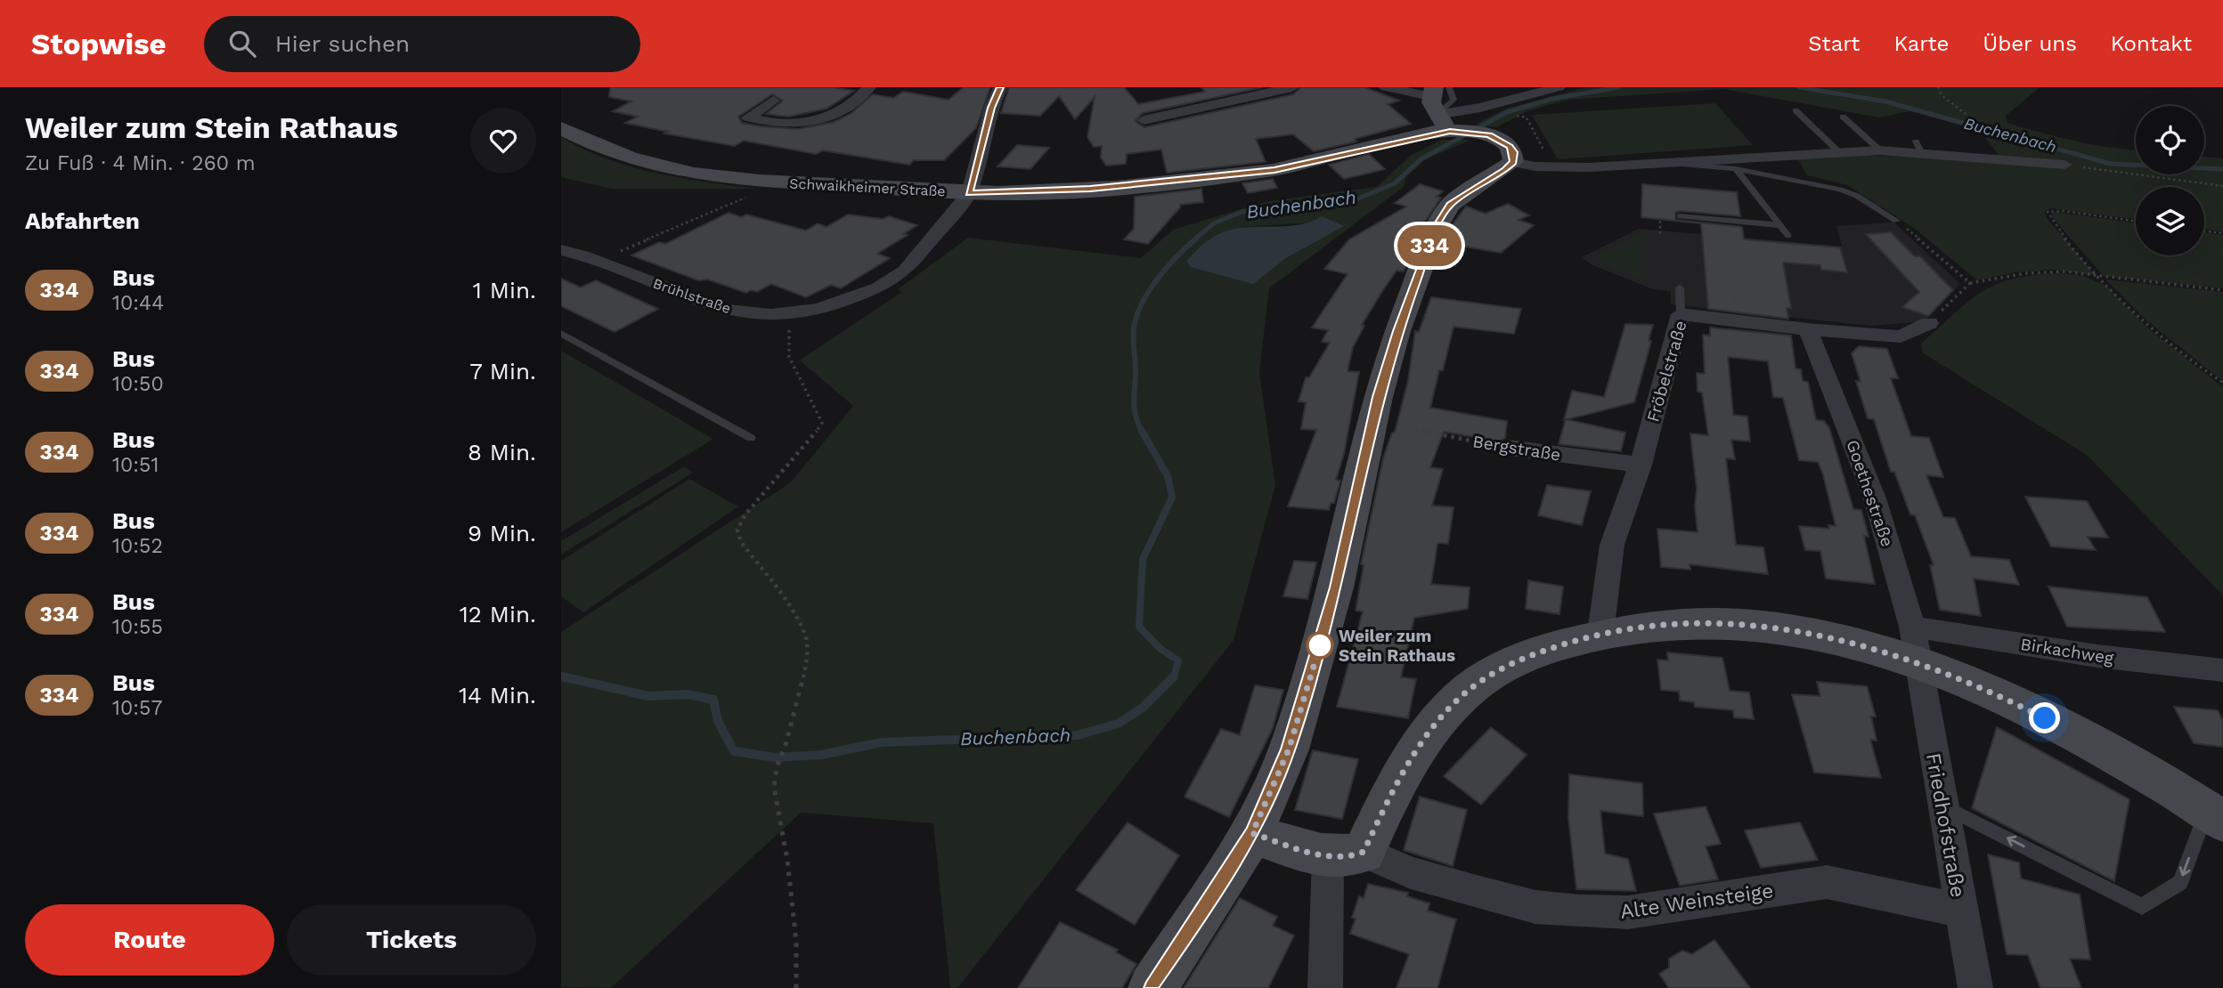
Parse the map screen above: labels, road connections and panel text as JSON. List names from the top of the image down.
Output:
{
  "streets": {
    "main road": ["Schwaikheimer Straße"],
    "street": [
      "Brühlstraße",
      "Fröbelstraße",
      "Bergstraße",
      "Goethestraße",
      "Birkachweg",
      "Friedhofstraße",
      "Alte Weinsteige"
    ]
  },
  "crossings": [
    ["Schwaikheimer Straße", "Brühlstraße"],
    ["Fröbelstraße", "Bergstraße"],
    ["Fröbelstraße", "Goethestraße"],
    ["Goethestraße", "Birkachweg"],
    ["Goethestraße", "Friedhofstraße"],
    ["Birkachweg", "Friedhofstraße"],
    ["Friedhofstraße", "Alte Weinsteige"]
  ],
  "water": ["Buchenbach"],
  "places": ["Weiler zum Stein Rathaus"],
  "lines": ["bus line 334"],
  "page": {
    "header": "Stopwise",
    "search": "Hier suchen",
    "nav": [
      "Start",
      "Karte",
      "Über uns",
      "Kontakt"
    ],
    "heading": [
      ["Weiler zum Stein Rathaus", "Zu Fuß · 4 Min. · 260 m"],
      "Abfahrten"
    ],
    "on_map": "334",
    "list": [
      {
        "mark": "334",
        "name": "Bus",
        "note": "10:44",
        "value": "1 Min."
      },
      {
        "mark": "334",
        "name": "Bus",
        "note": "10:50",
        "value": "7 Min."
      },
      {
        "mark": "334",
        "name": "Bus",
        "note": "10:51",
        "value": "8 Min."
      },
      {
        "mark": "334",
        "name": "Bus",
        "note": "10:52",
        "value": "9 Min."
      },
      {
        "mark": "334",
        "name": "Bus",
        "note": "10:55",
        "value": "12 Min."
      },
      {
        "mark": "334",
        "name": "Bus",
        "note": "10:57",
        "value": "14 Min."
      }
    ],
    "buttons": ["Route", "Tickets"]
  }
}
